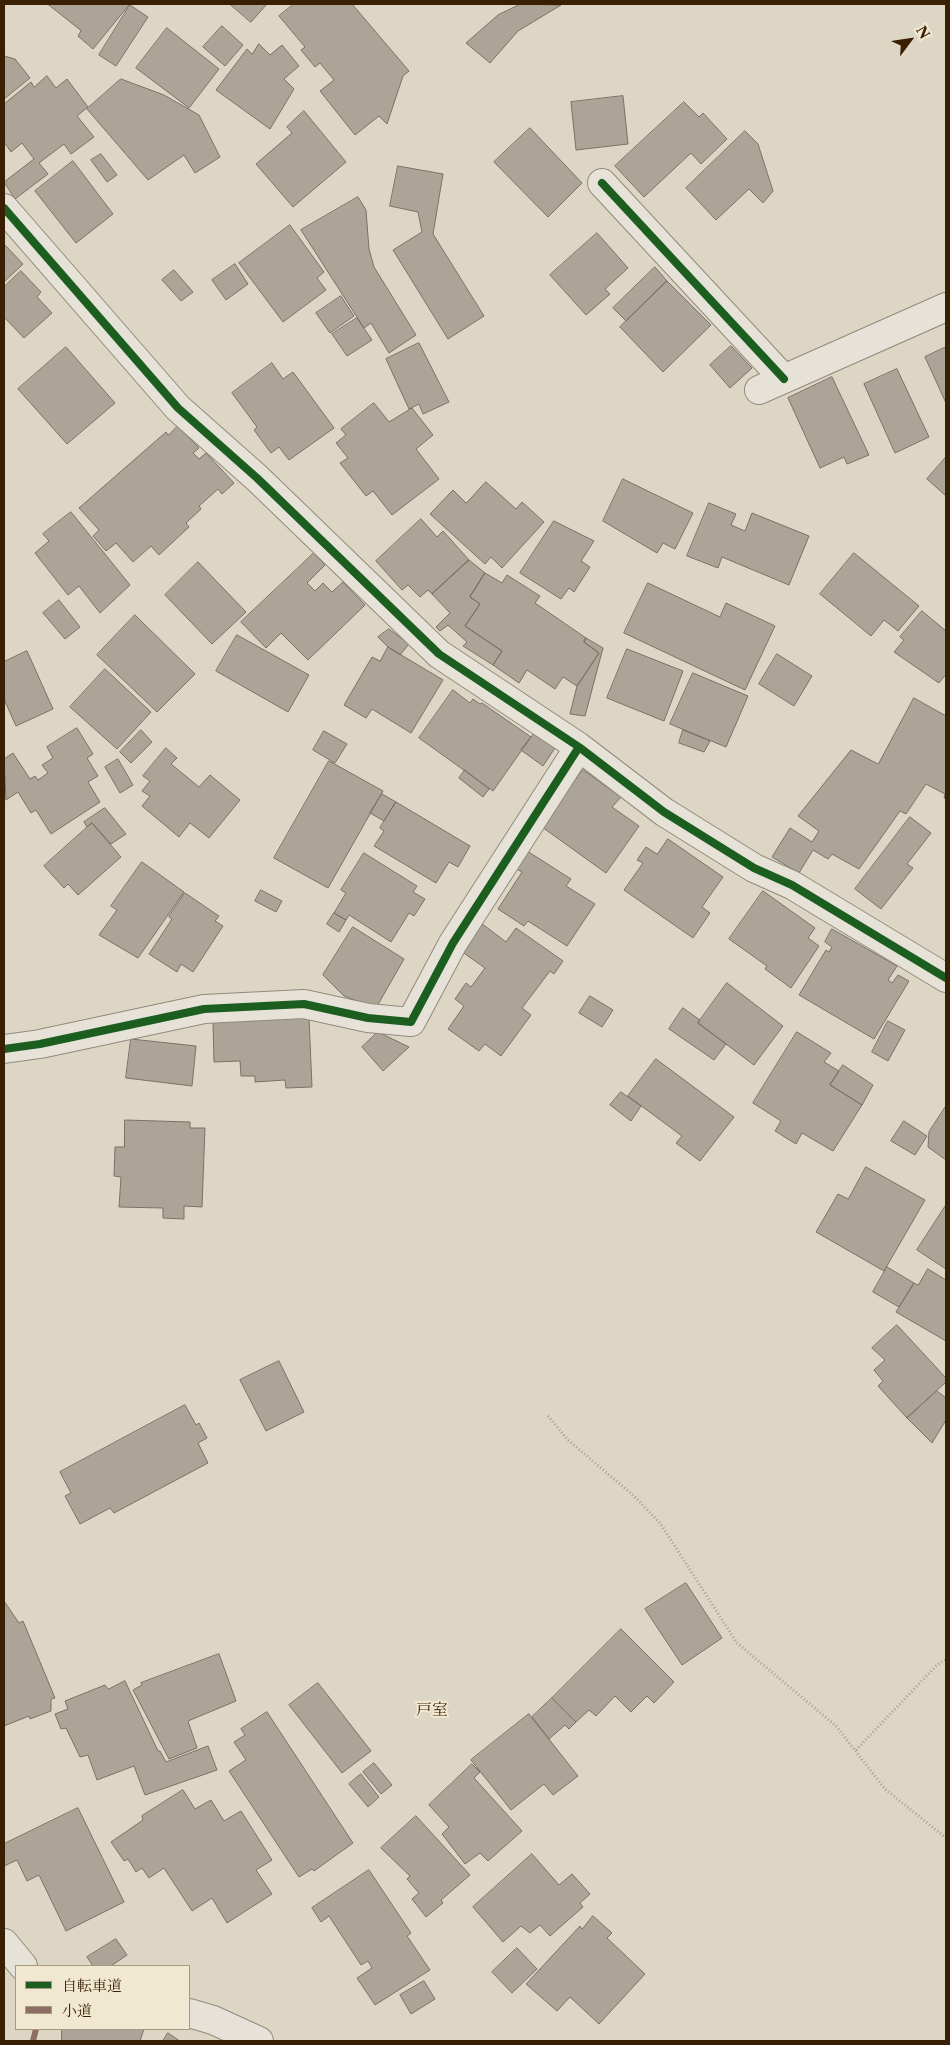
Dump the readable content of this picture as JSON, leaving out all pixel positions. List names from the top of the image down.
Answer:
{
  "districts": ["戸室"],
  "legend": ["自転車道", "小道"],
  "north": "top right"
}
